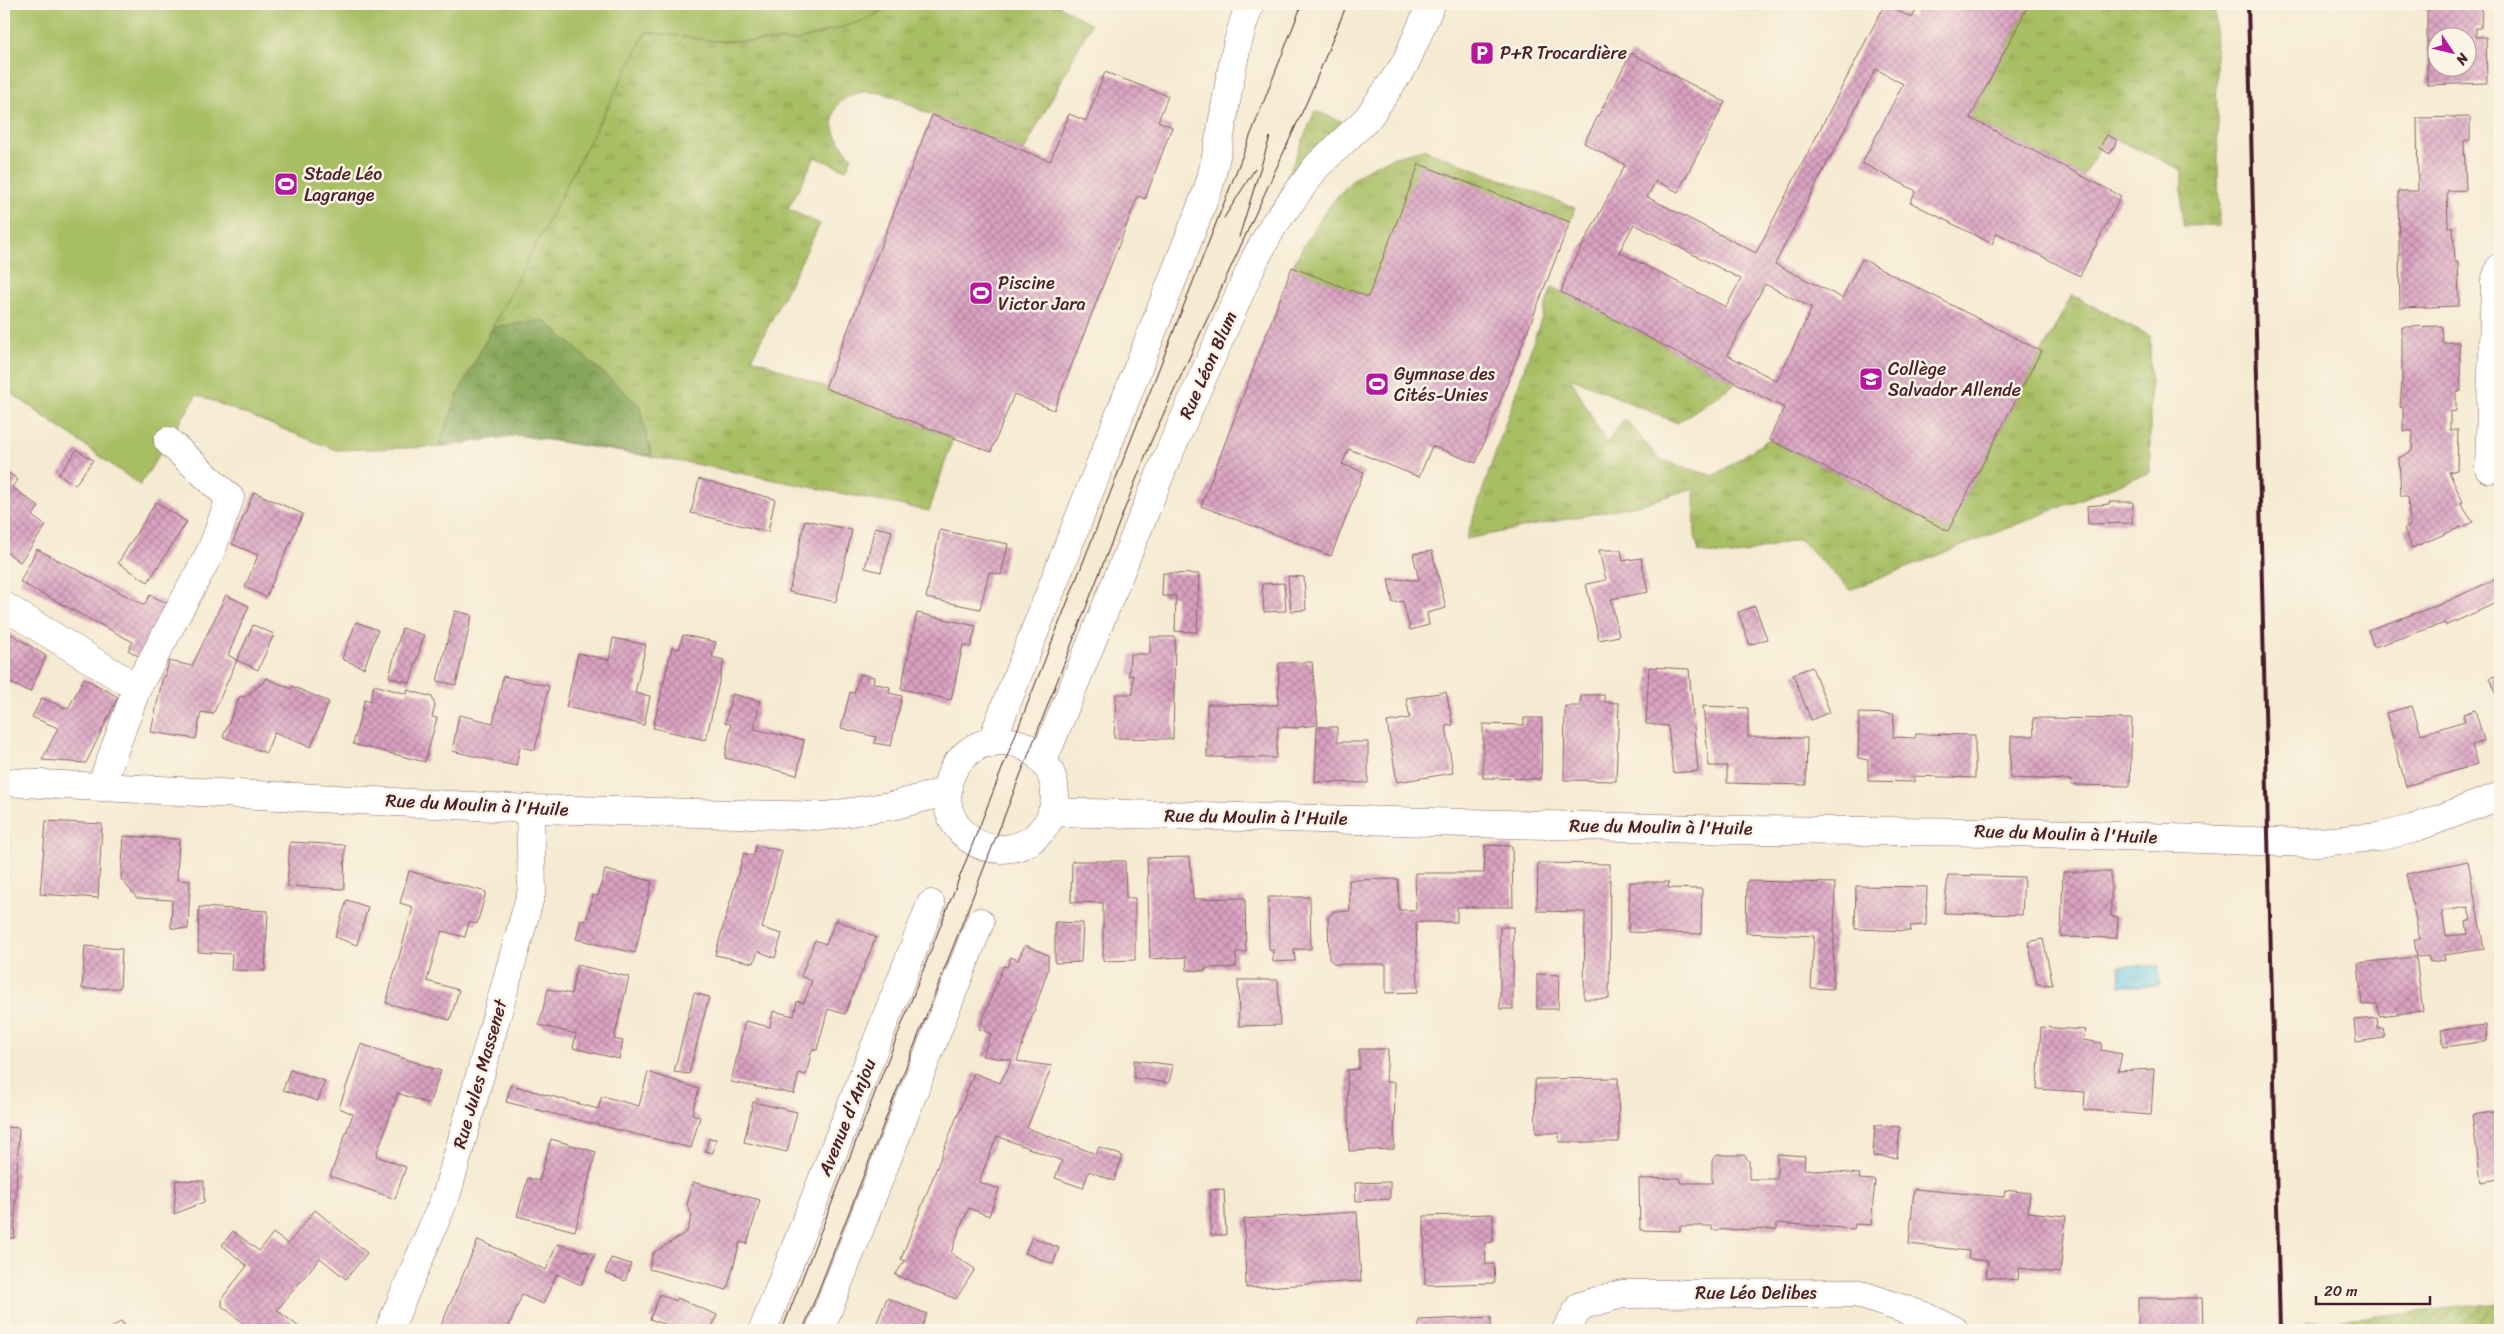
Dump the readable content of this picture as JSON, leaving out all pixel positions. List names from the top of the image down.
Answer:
{
  "streets": {
    "street": [
      "Rue Léon Blum",
      "Rue du Moulin à l'Huile",
      "Rue Jules Massenet",
      "Avenue d'Anjou",
      "Rue Léo Delibes"
    ]
  },
  "crossings": [
    ["Rue Léon Blum", "Rue du Moulin à l'Huile"],
    ["Rue du Moulin à l'Huile", "Rue Jules Massenet"]
  ],
  "places": {
    "parking": ["P+R Trocardière"],
    "sports": ["Stade Léo Lagrange", "Piscine Victor Jara", "Gymnase des Cités-Unies"],
    "school or university": ["Collège Salvador Allende"]
  },
  "scale_bar": "20 m",
  "north": "bottom right"
}
